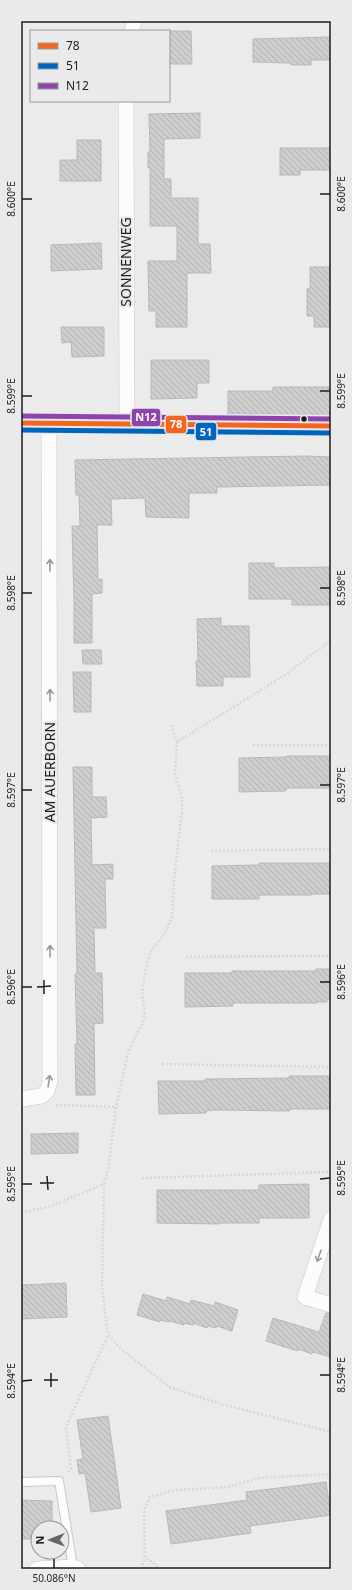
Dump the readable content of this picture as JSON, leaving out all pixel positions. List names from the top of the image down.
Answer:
{
  "streets": {
    "street": ["SONNENWEG", "AM AUERBORN"]
  },
  "one_way": ["AM AUERBORN"],
  "lines": ["transit line N12", "transit line 78", "transit line 51"],
  "legend": ["78", "51", "N12"],
  "north": "left",
  "coordinates": [
    "8.600°E",
    "8.599°E",
    "8.598°E",
    "8.597°E",
    "8.596°E",
    "8.595°E",
    "8.594°E",
    "50.086°N"
  ]
}
